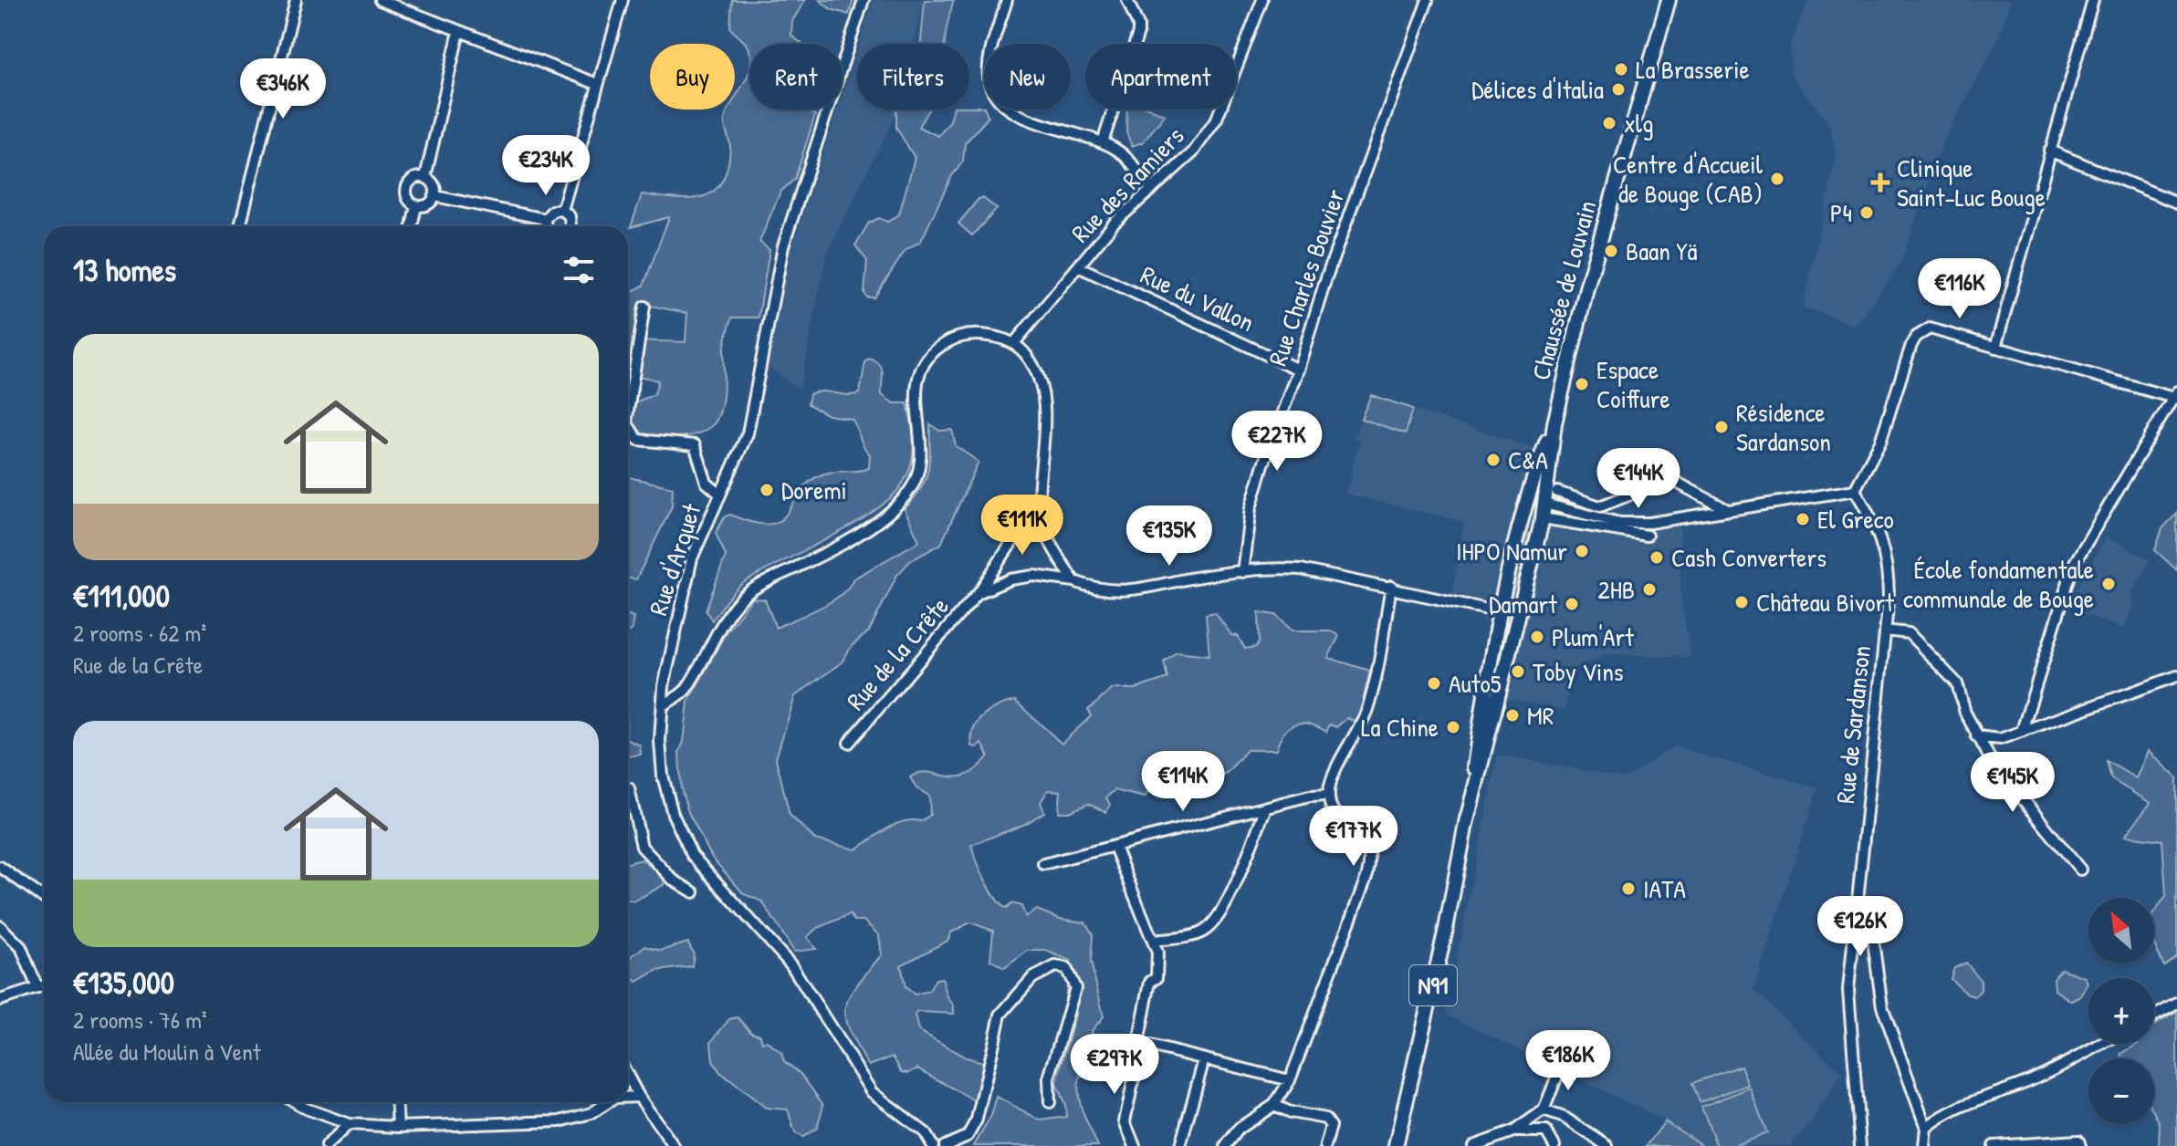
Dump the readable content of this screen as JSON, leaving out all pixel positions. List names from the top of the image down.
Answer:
{
  "streets": {
    "main road": ["Chaussée de Louvain", "N91"],
    "street": [
      "Rue des Ramiers",
      "Rue Charles Bouvier",
      "Rue du Vallon",
      "Rue d'Arquet",
      "Rue de la Crête",
      "Rue de Sardanson"
    ]
  },
  "crossings": [
    ["Rue des Ramiers", "Rue du Vallon"],
    ["Rue Charles Bouvier", "Rue du Vallon"],
    ["Rue Charles Bouvier", "Rue de la Crête"],
    ["Chaussée de Louvain", "Rue de la Crête"]
  ],
  "places": {
    "other": [
      "La Brasserie",
      "Délices d'Italia",
      "xlg",
      "Centre d'Accueil de Bouge (CAB)",
      "P4",
      "Baan Yä",
      "Espace Coiffure",
      "Résidence Sardanson",
      "C&A",
      "Doremi",
      "El Greco",
      "IHPO Namur",
      "Cash Converters",
      "École fondamentale communale de Bouge",
      "2HB",
      "Château Bivort",
      "Damart",
      "Plum'Art",
      "Toby Vins",
      "Auto5",
      "MR",
      "La Chine",
      "IATA"
    ],
    "health": ["Clinique Saint-Luc Bouge"]
  },
  "north": "top left",
  "page": {
    "chip": [
      "Buy",
      "Rent",
      "Filters",
      "New",
      "Apartment"
    ],
    "price": [
      "€346K",
      "€234K",
      "€116K",
      "€227K",
      "€144K",
      "€111K",
      "€135K",
      "€114K",
      "€145K",
      "€177K",
      "€126K",
      "€186K",
      "€297K"
    ],
    "heading": "13 homes",
    "list": [
      {
        "name": "€111,000",
        "note": "2 rooms · 62 m² · Rue de la Crête"
      },
      {
        "name": "€135,000",
        "note": "2 rooms · 76 m² · Allée du Moulin à Vent"
      }
    ],
    "map_buttons": ["+", "−"]
  }
}
